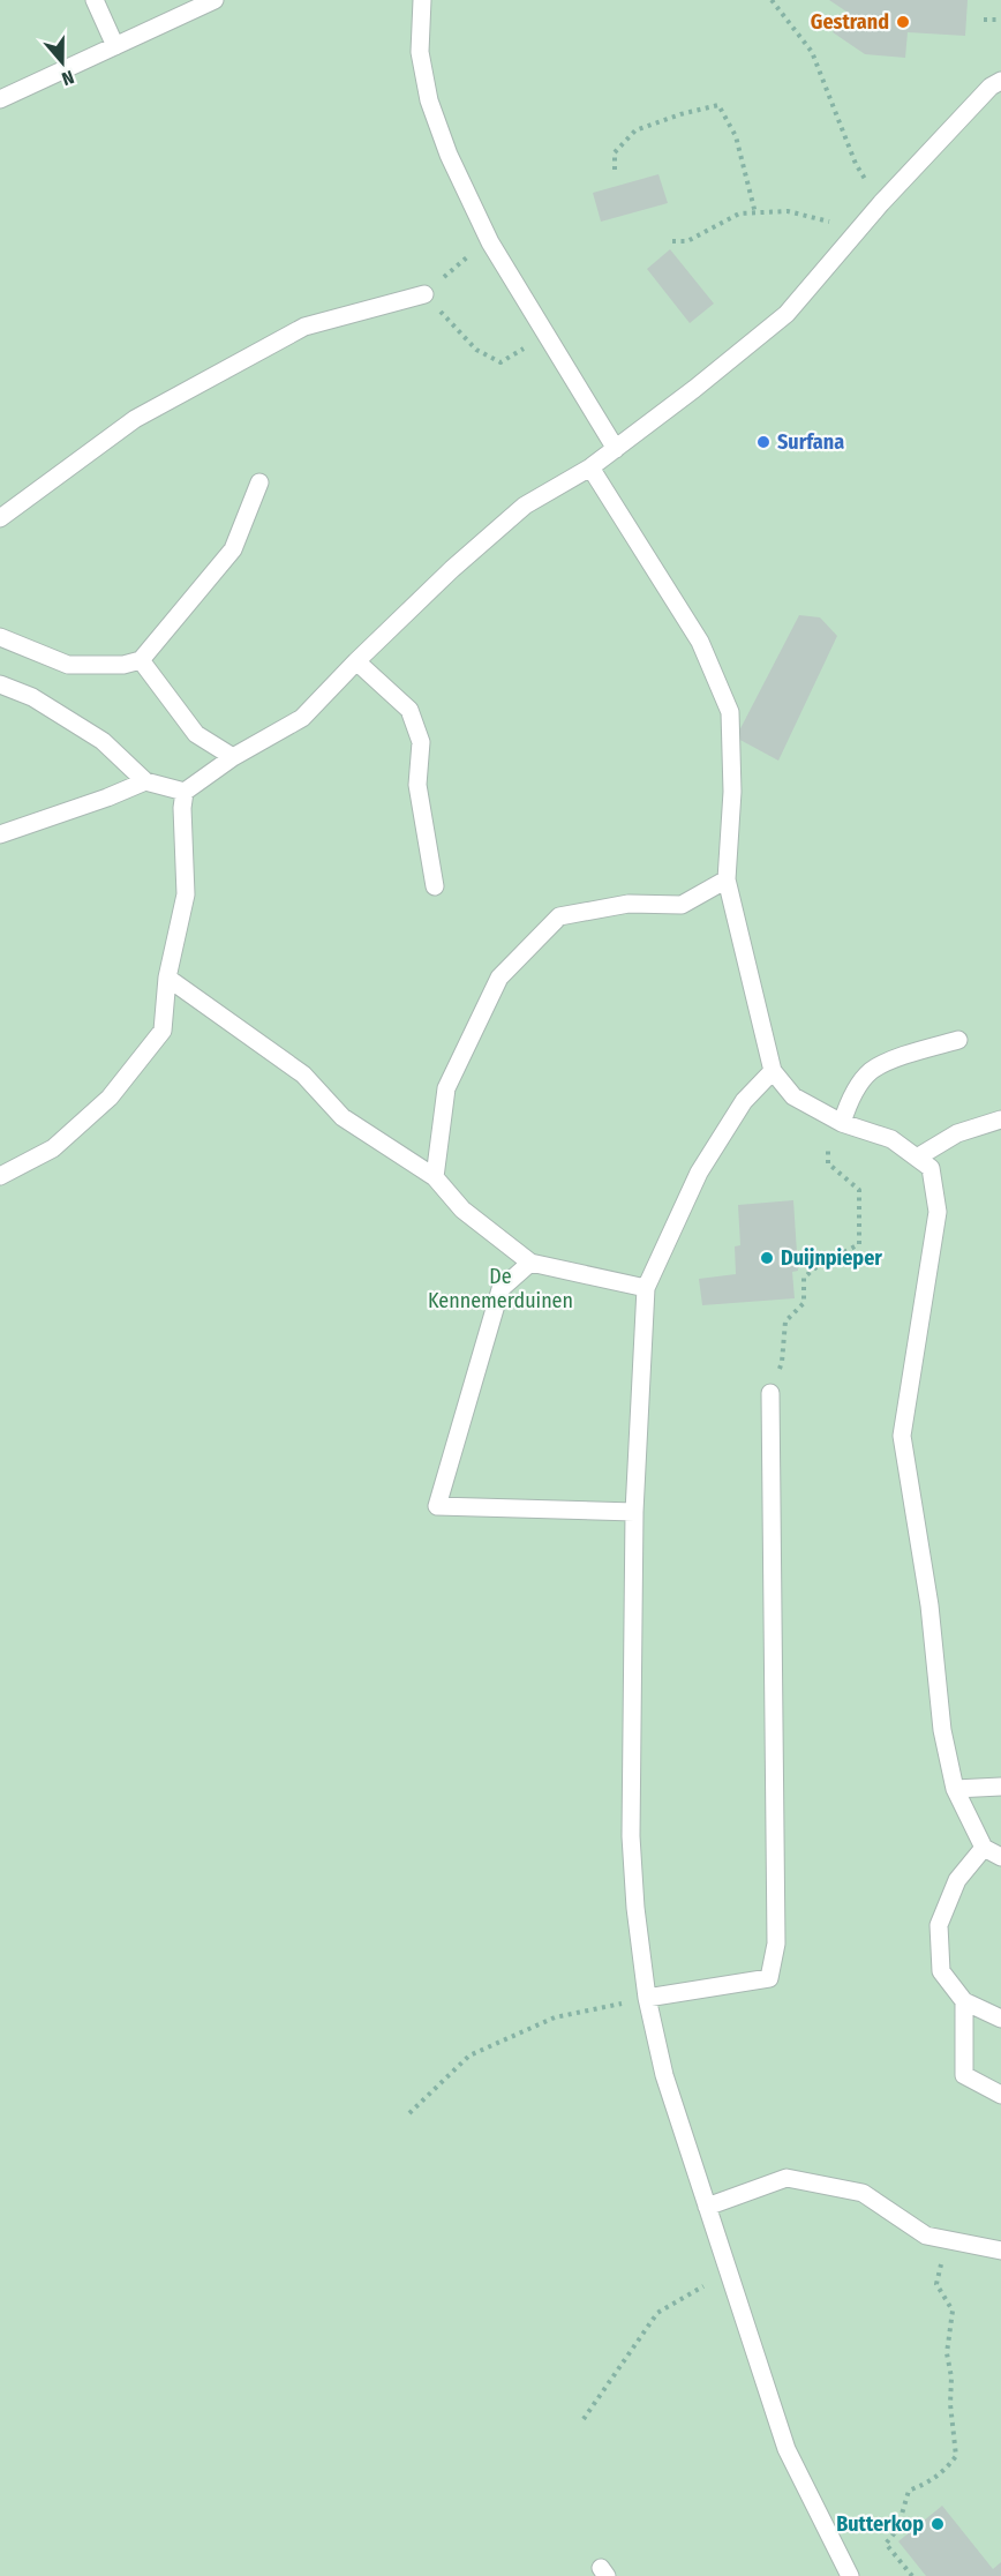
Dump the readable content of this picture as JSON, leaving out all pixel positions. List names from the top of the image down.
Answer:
{
  "parks": ["De Kennemerduinen"],
  "places": [
    "Gestrand",
    "Surfana",
    "Duijnpieper",
    "Butterkop"
  ],
  "north": "bottom"
}
